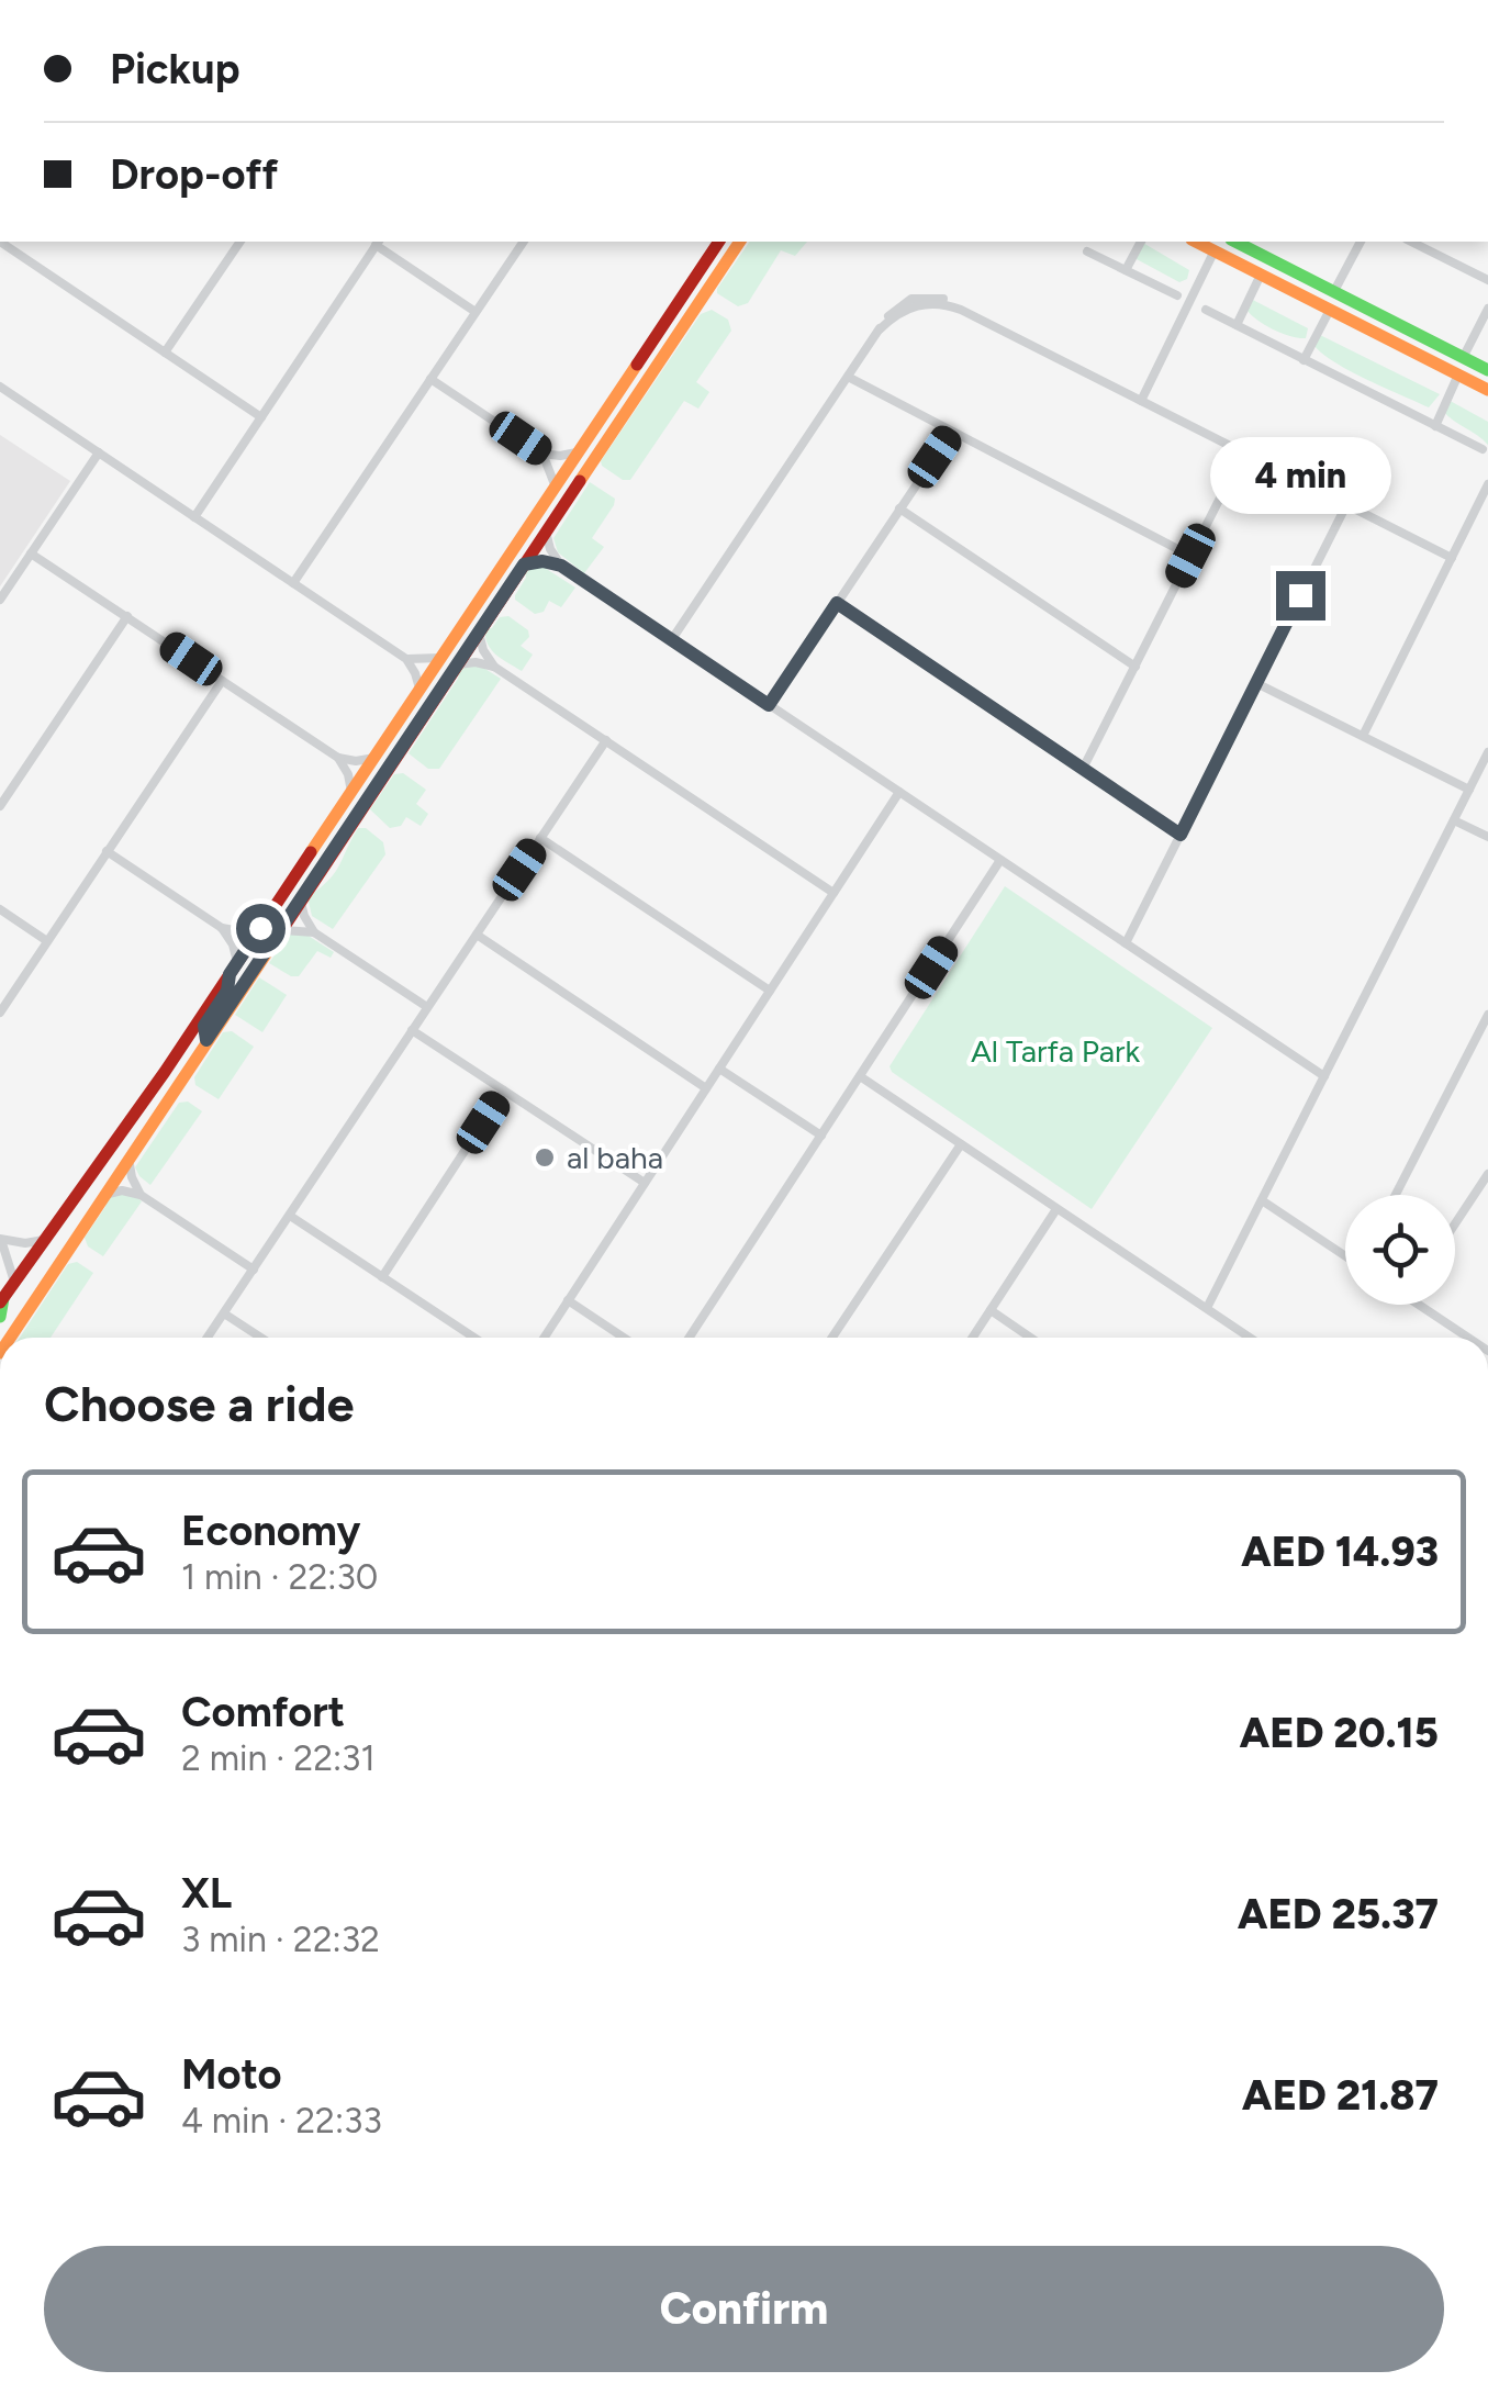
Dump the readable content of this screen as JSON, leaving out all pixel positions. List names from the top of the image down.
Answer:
{
  "parks": ["Al Tarfa Park"],
  "places": ["al baha"],
  "page": {
    "banner": ["Pickup", "Drop-off"],
    "bubble": "4 min",
    "heading": "Choose a ride",
    "list": [
      {
        "name": "Economy",
        "note": "1 min · 22:30",
        "value": "AED 14.93"
      },
      {
        "name": "Comfort",
        "note": "2 min · 22:31",
        "value": "AED 20.15"
      },
      {
        "name": "XL",
        "note": "3 min · 22:32",
        "value": "AED 25.37"
      },
      {
        "name": "Moto",
        "note": "4 min · 22:33",
        "value": "AED 21.87"
      }
    ],
    "buttons": "Confirm"
  }
}
